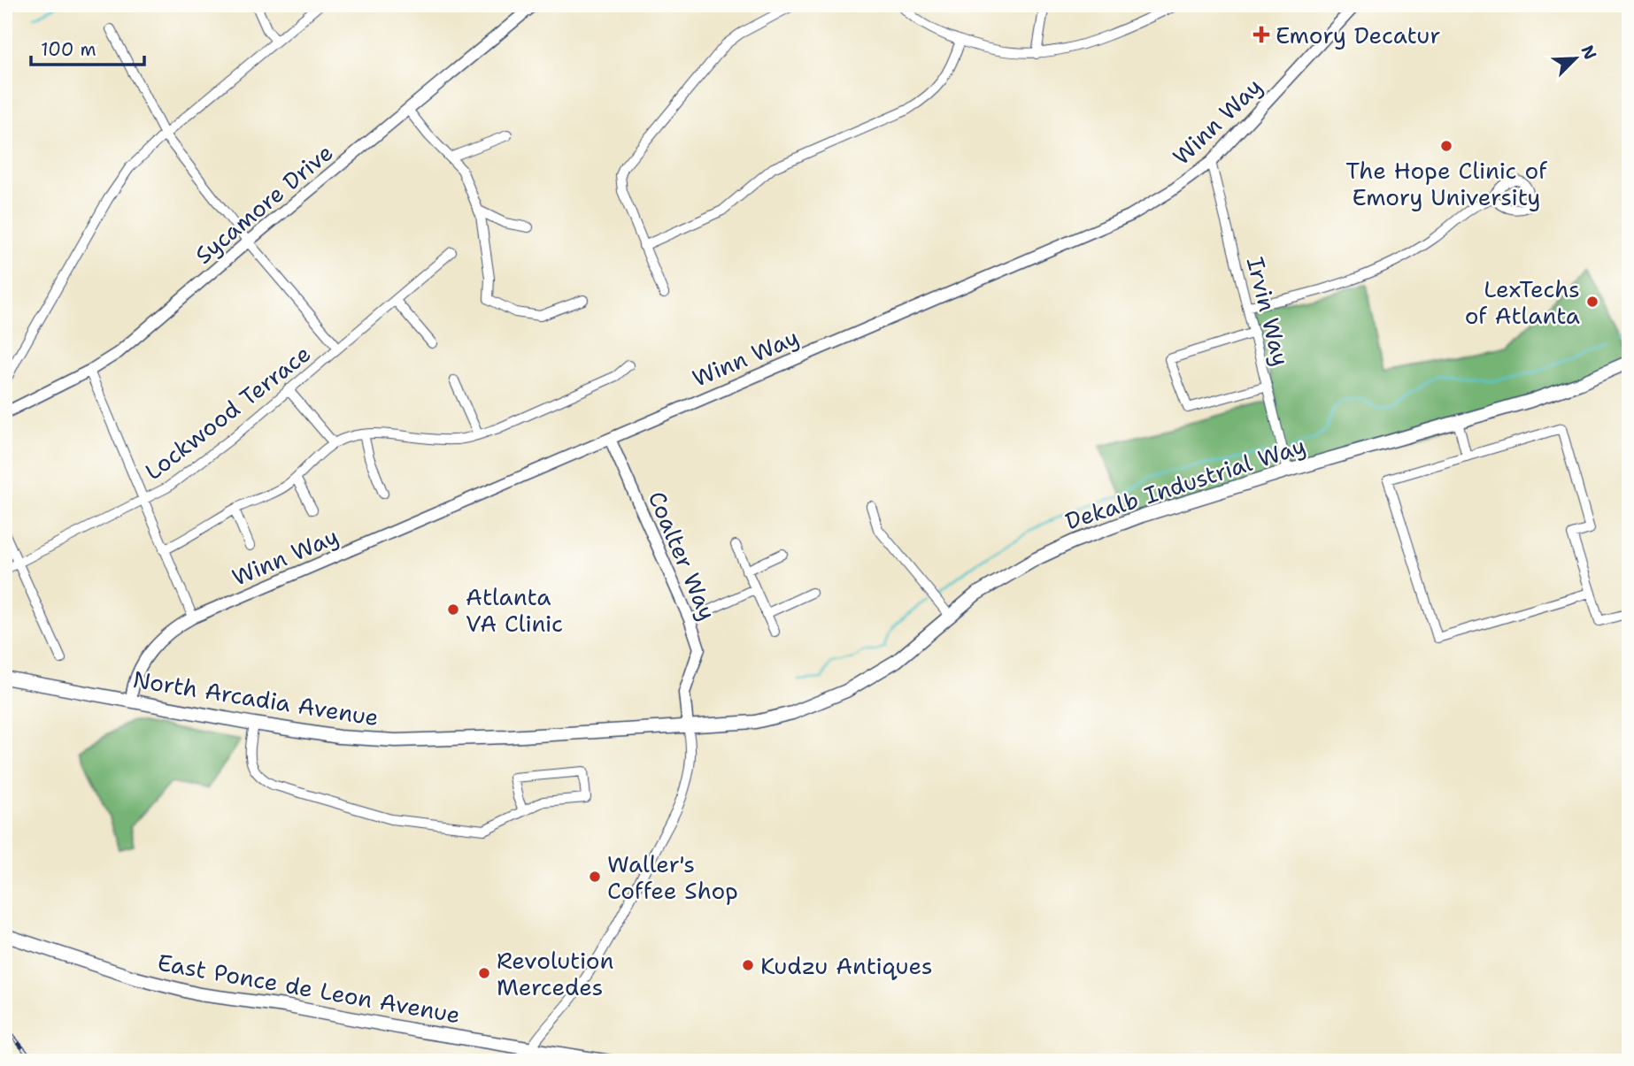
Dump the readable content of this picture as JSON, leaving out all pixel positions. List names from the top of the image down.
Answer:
{
  "streets": {
    "main road": ["Dekalb Industrial Way", "North Arcadia Avenue", "East Ponce de Leon Avenue"],
    "street": [
      "Winn Way",
      "Sycamore Drive",
      "Irvin Way",
      "Lockwood Terrace",
      "Coalter Way"
    ]
  },
  "crossings": [
    ["Winn Way", "Irvin Way"],
    ["Winn Way", "Coalter Way"],
    ["Winn Way", "North Arcadia Avenue"],
    ["Irvin Way", "Dekalb Industrial Way"],
    ["Dekalb Industrial Way", "Coalter Way"],
    ["Dekalb Industrial Way", "North Arcadia Avenue"],
    ["Coalter Way", "North Arcadia Avenue"]
  ],
  "places": {
    "health": ["Emory Decatur"],
    "other": [
      "The Hope Clinic of Emory University",
      "LexTechs of Atlanta",
      "Atlanta VA Clinic",
      "Waller's Coffee Shop",
      "Kudzu Antiques",
      "Revolution Mercedes"
    ]
  },
  "scale_bar": "100 m",
  "north": "top right"
}
